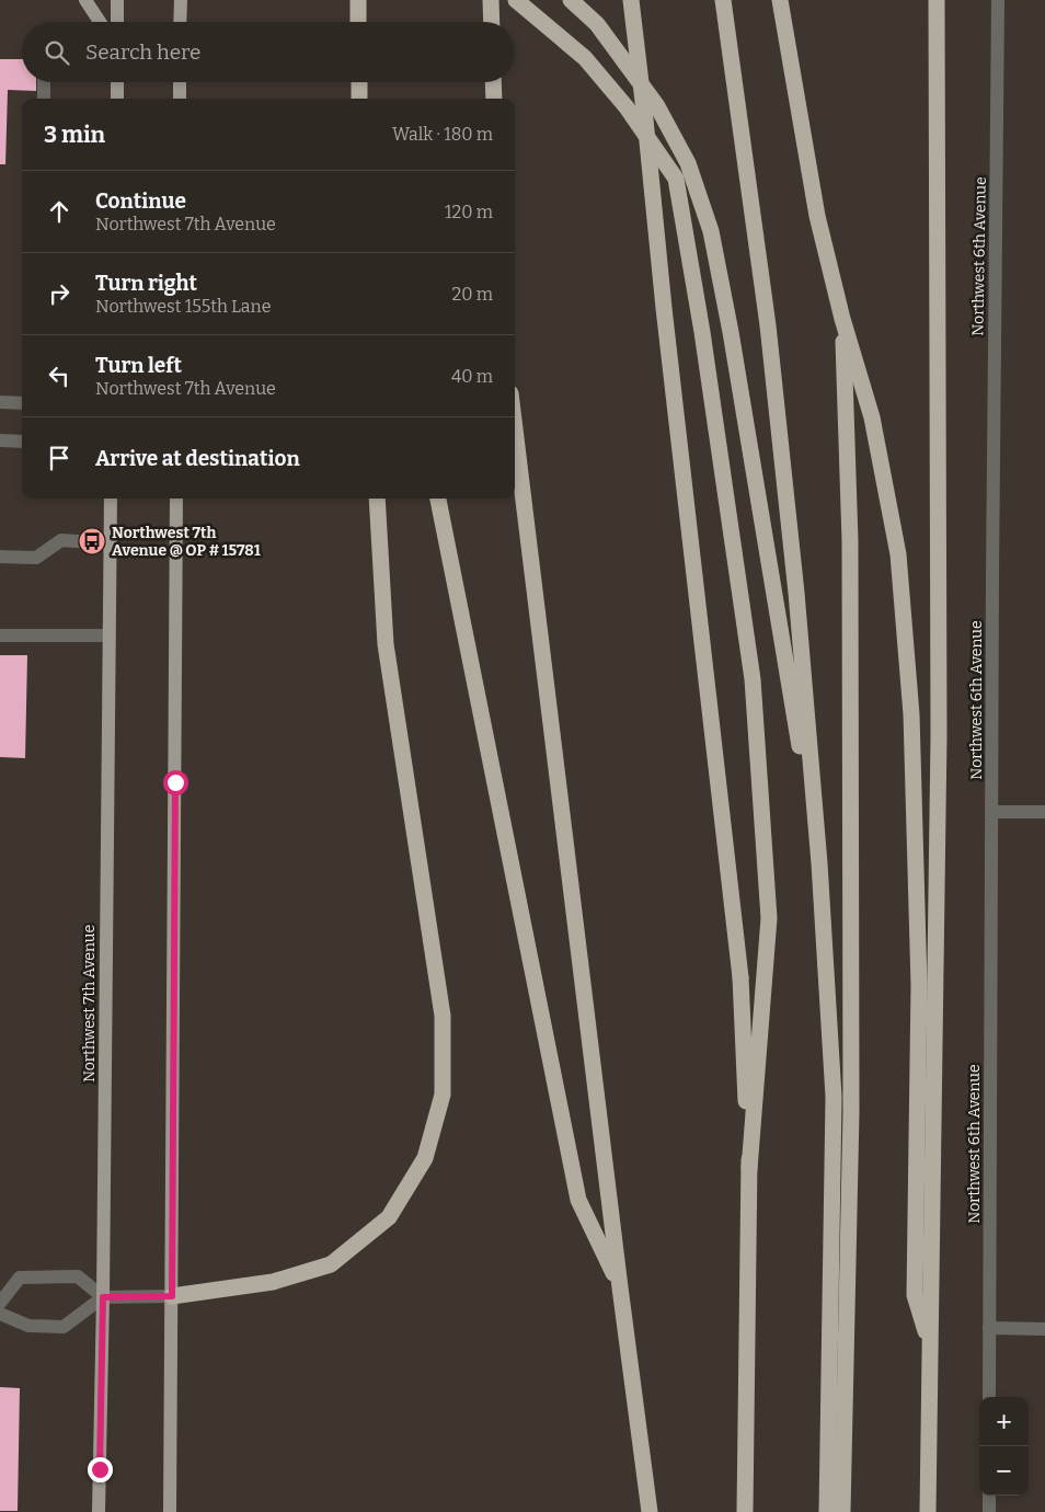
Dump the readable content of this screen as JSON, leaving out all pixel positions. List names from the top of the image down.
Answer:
{
  "streets": {
    "main road": ["Northwest 7th Avenue"],
    "street": ["Northwest 6th Avenue"]
  },
  "places": {
    "bus stop": ["Northwest 7th Avenue @ OP # 15781"]
  },
  "page": {
    "search": "Search here",
    "heading": ["3 min", "Walk · 180 m"],
    "list": [
      ["Continue", "Northwest 7th Avenue", "120 m"],
      ["Turn right", "Northwest 155th Lane", "20 m"],
      ["Turn left", "Northwest 7th Avenue", "40 m"],
      "Arrive at destination"
    ],
    "map_buttons": ["+", "−"]
  }
}
